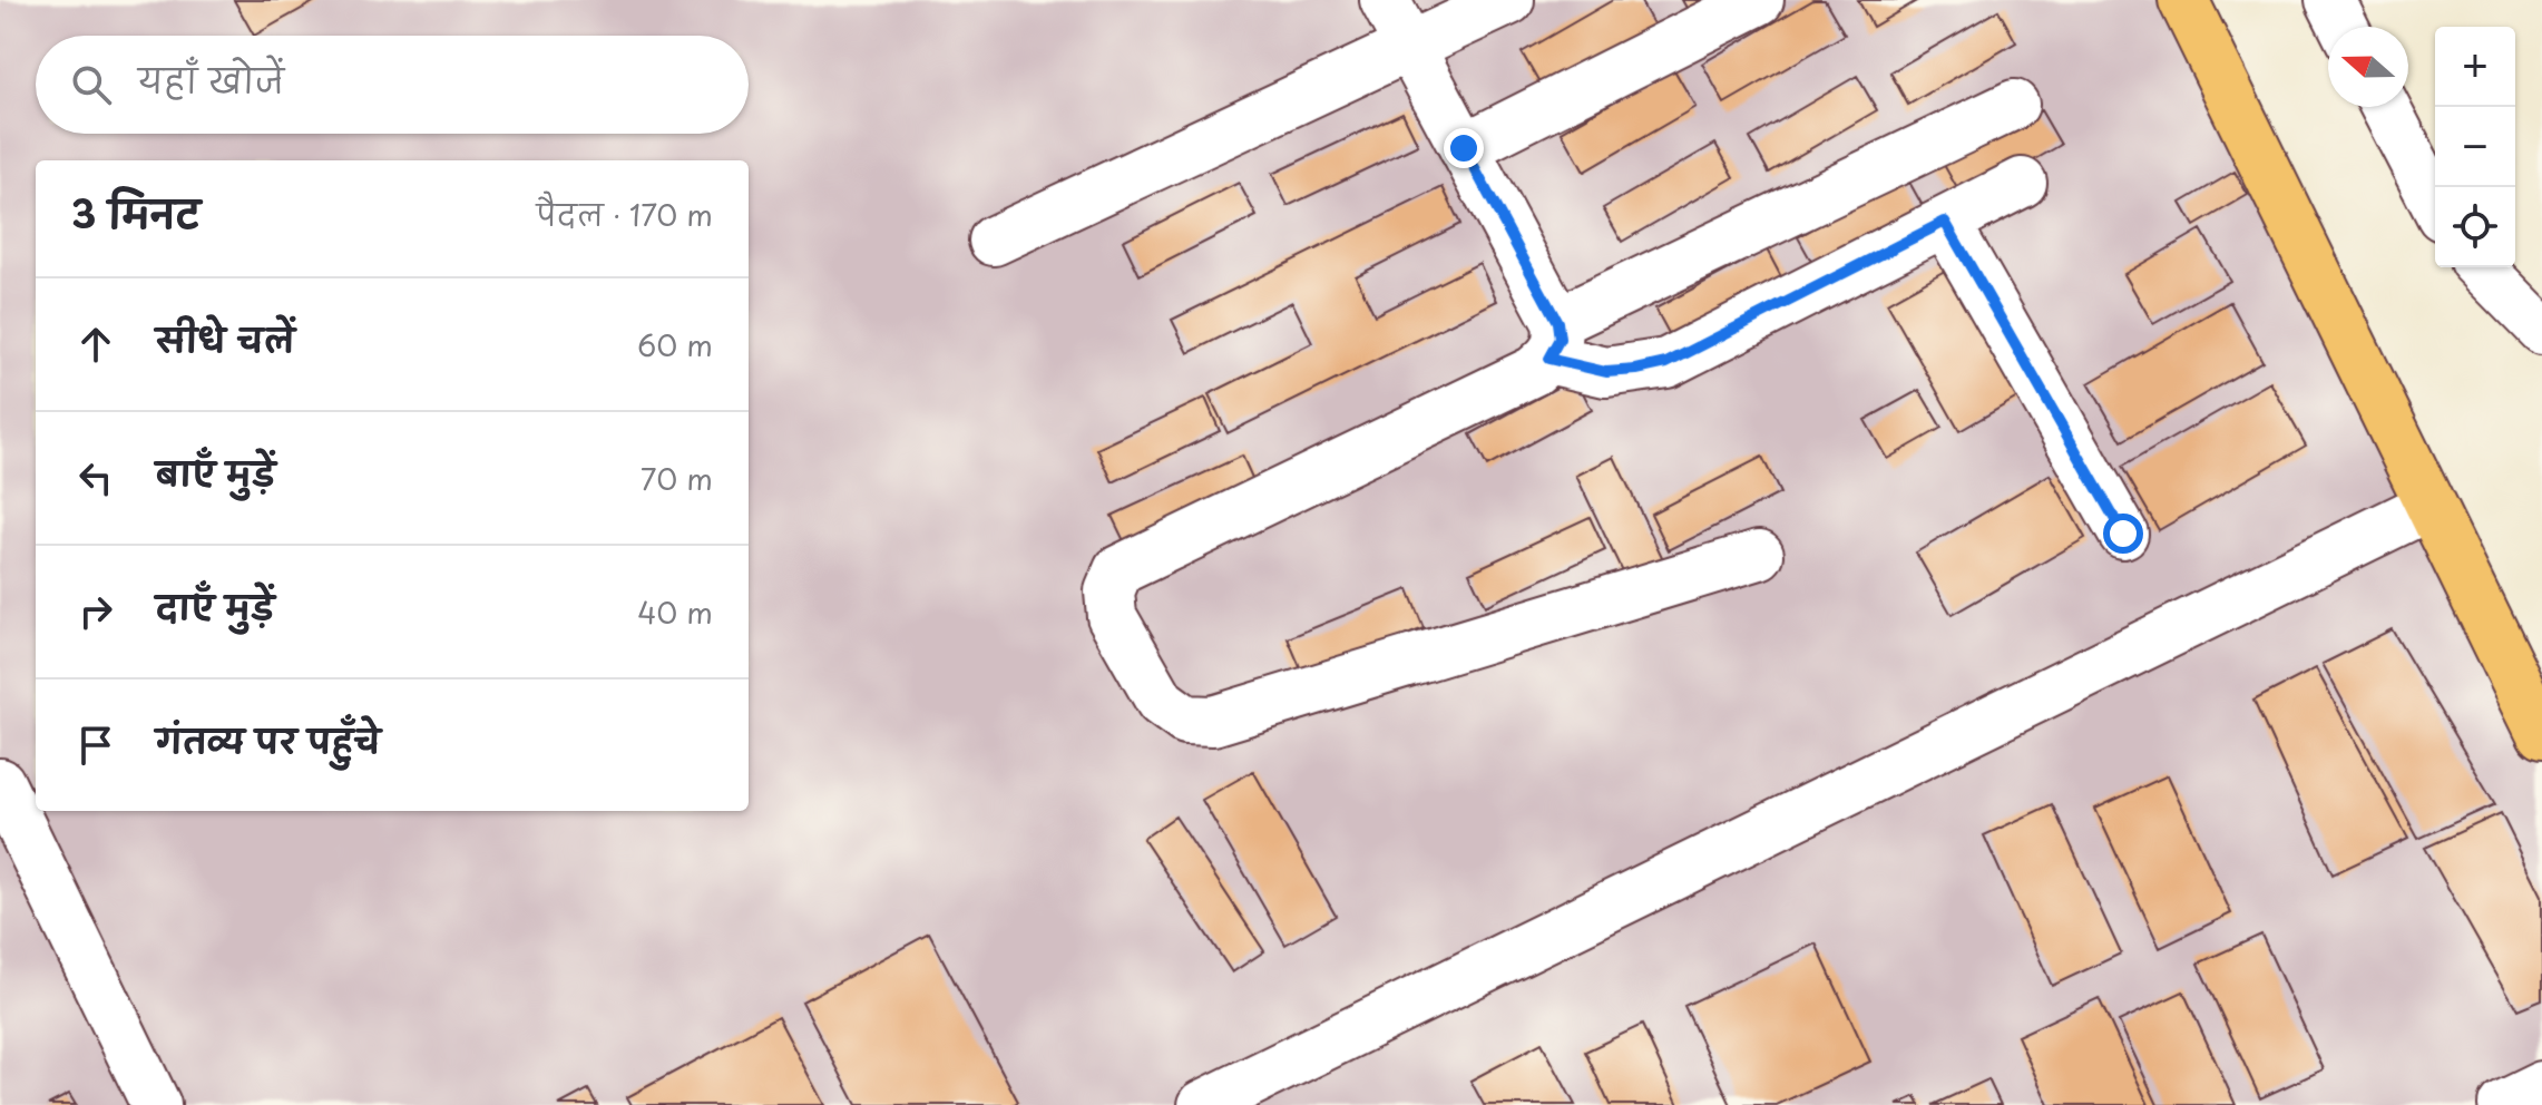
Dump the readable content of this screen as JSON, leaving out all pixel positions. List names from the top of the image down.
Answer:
{
  "north": "left",
  "page": {
    "map_buttons": ["+", "−"],
    "search": "यहाँ खोजें",
    "heading": ["3 मिनट", "पैदल · 170 m"],
    "list": [
      ["सीधे चलें", "60 m"],
      ["बाएँ मुड़ें", "70 m"],
      ["दाएँ मुड़ें", "40 m"],
      "गंतव्य पर पहुँचे"
    ]
  }
}
